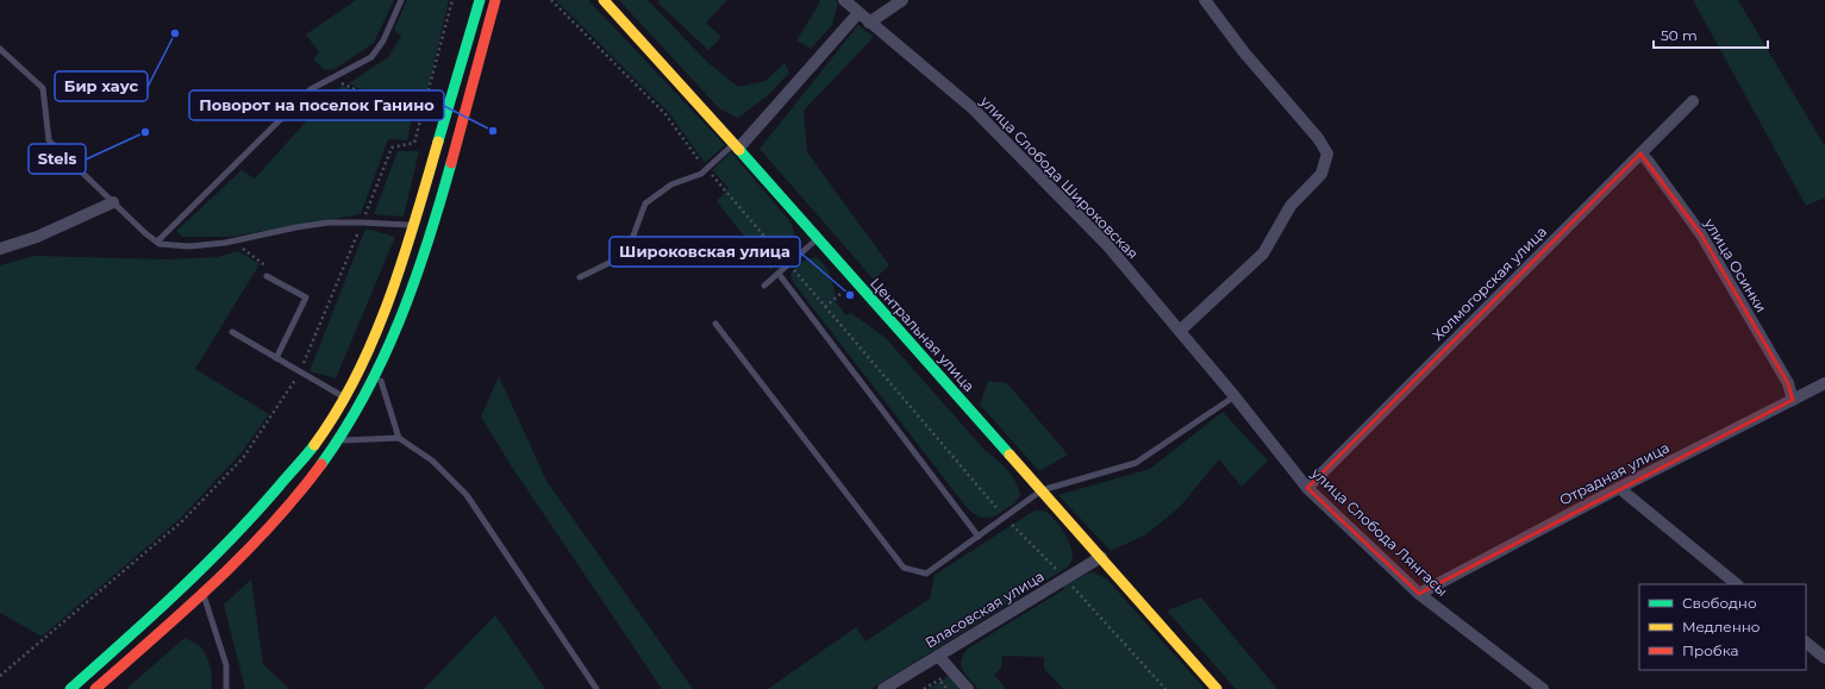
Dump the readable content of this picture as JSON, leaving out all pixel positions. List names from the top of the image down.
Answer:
{
  "streets": {
    "main road": ["Центральная улица"],
    "street": [
      "улица Слобода Широковская",
      "улица Осинки",
      "Холмогорская улица",
      "Отрадная улица",
      "улица Слобода Лянгасы",
      "Власовская улица"
    ]
  },
  "crossings": [
    ["улица Слобода Широковская", "улица Слобода Лянгасы"],
    ["улица Осинки", "Холмогорская улица"],
    ["улица Осинки", "Отрадная улица"],
    ["Холмогорская улица", "улица Слобода Лянгасы"],
    ["Центральная улица", "Власовская улица"],
    ["Отрадная улица", "улица Слобода Лянгасы"]
  ],
  "places": [
    "Бир хаус",
    "Поворот на поселок Ганино",
    "Stels",
    "Широковская улица"
  ],
  "legend": ["Свободно", "Медленно", "Пробка"],
  "scale_bar": "50 m"
}
